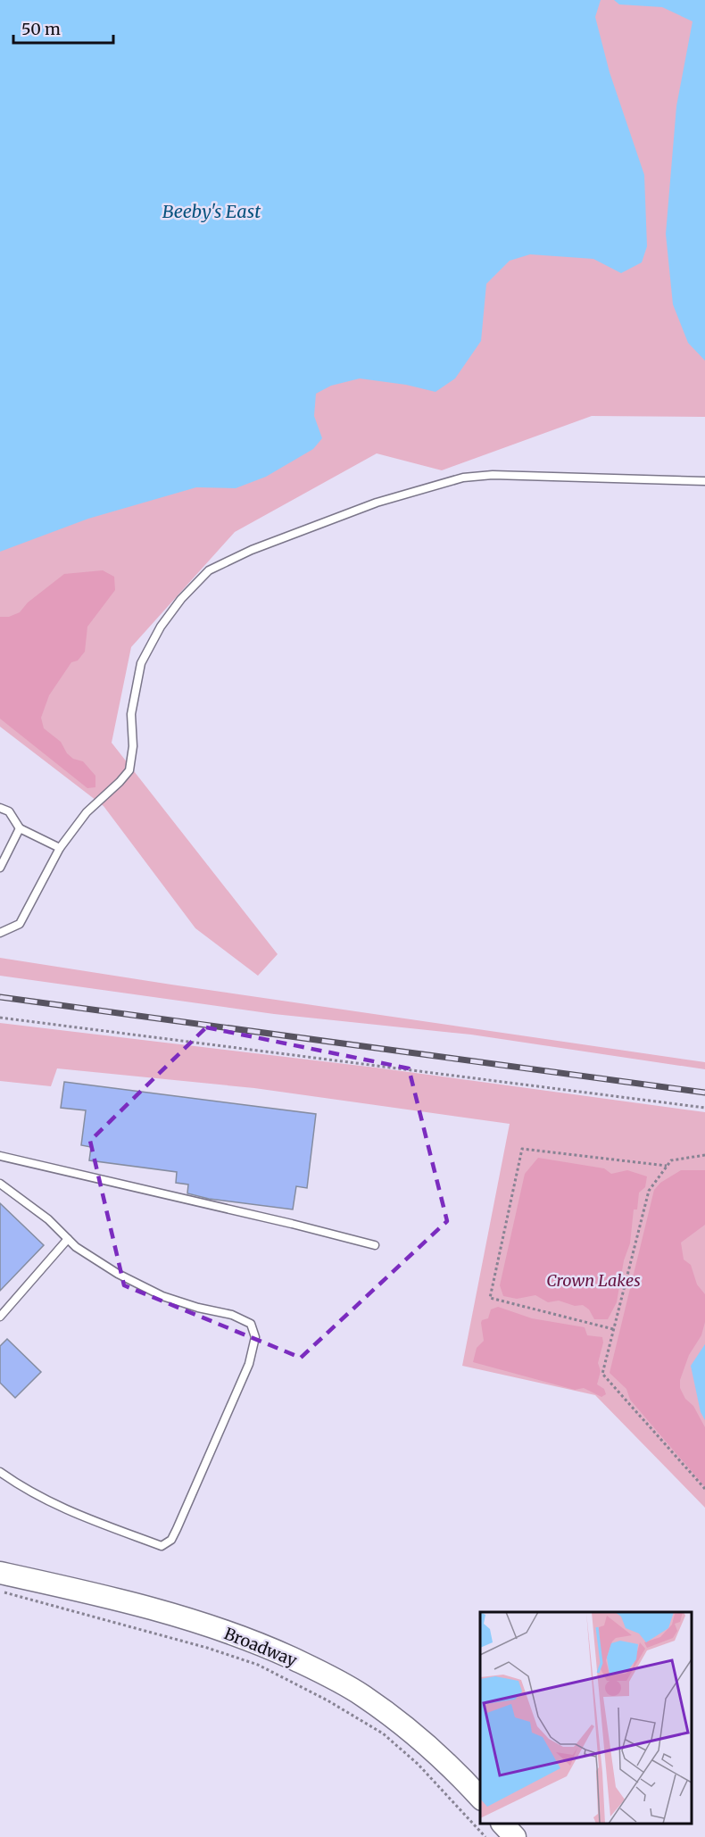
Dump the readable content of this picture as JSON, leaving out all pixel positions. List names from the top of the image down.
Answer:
{
  "streets": {
    "main road": ["Broadway"]
  },
  "water": ["Beeby's East"],
  "parks": ["Crown Lakes"],
  "scale_bar": "50 m"
}
